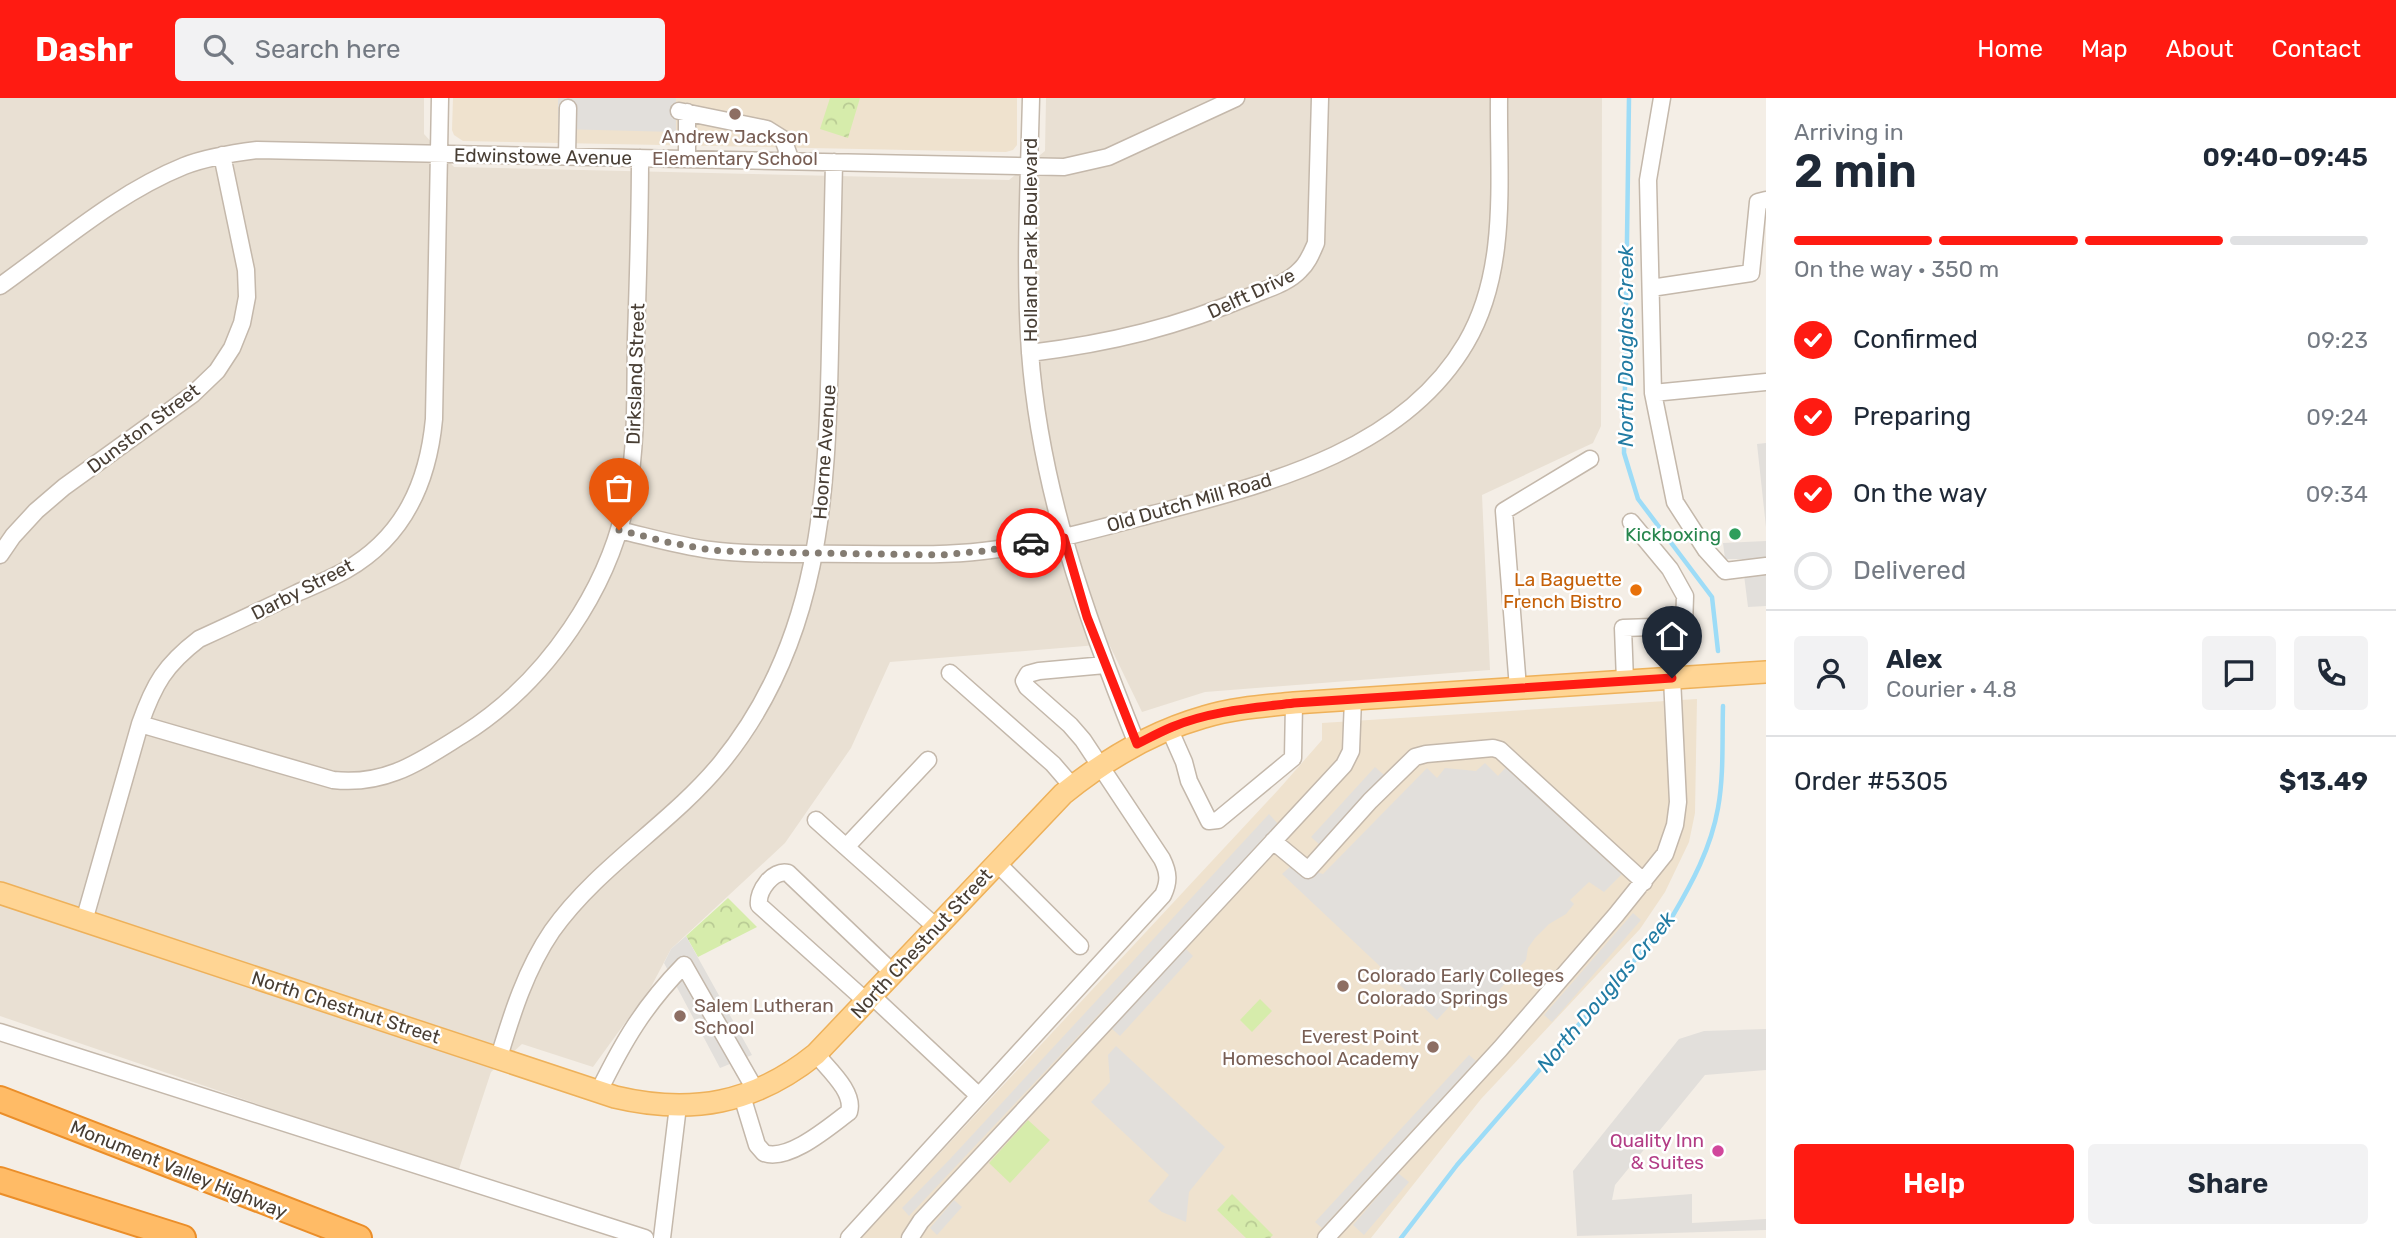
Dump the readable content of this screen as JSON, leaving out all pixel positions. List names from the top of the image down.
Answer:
{
  "streets": {
    "highway": ["Monument Valley Highway"],
    "main road": ["North Chestnut Street"],
    "street": [
      "Edwinstowe Avenue",
      "Holland Park Boulevard",
      "Delft Drive",
      "Dirksland Street",
      "Dunston Street",
      "Hoorne Avenue",
      "Old Dutch Mill Road",
      "Darby Street"
    ]
  },
  "crossings": [
    ["Edwinstowe Avenue", "Holland Park Boulevard"],
    ["Edwinstowe Avenue", "Dirksland Street"],
    ["Edwinstowe Avenue", "Dunston Street"],
    ["Edwinstowe Avenue", "Hoorne Avenue"],
    ["Edwinstowe Avenue", "Darby Street"],
    ["Holland Park Boulevard", "Delft Drive"],
    ["Holland Park Boulevard", "Old Dutch Mill Road"],
    ["Holland Park Boulevard", "North Chestnut Street"],
    ["Dirksland Street", "Old Dutch Mill Road"],
    ["Dirksland Street", "Darby Street"],
    ["Hoorne Avenue", "Old Dutch Mill Road"],
    ["Hoorne Avenue", "North Chestnut Street"],
    ["Darby Street", "North Chestnut Street"]
  ],
  "water": ["North Douglas Creek"],
  "places": [
    "Andrew Jackson Elementary School",
    "Kickboxing",
    "La Baguette French Bistro",
    "Colorado Early Colleges Colorado Springs",
    "Salem Lutheran School",
    "Everest Point Homeschool Academy",
    "Quality Inn & Suites"
  ],
  "page": {
    "header": "Dashr",
    "search": "Search here",
    "nav": [
      "Home",
      "Map",
      "About",
      "Contact"
    ],
    "heading": ["2 min", "Arriving in", "09:40–09:45"],
    "panel": [
      "Alex",
      "Courier · 4.8",
      "Order #5305",
      "$13.49"
    ],
    "bar": "On the way · 350 m",
    "list": [
      ["Confirmed", "09:23"],
      ["Preparing", "09:24"],
      ["On the way", "09:34"],
      "Delivered"
    ],
    "buttons": ["Help", "Share"]
  }
}
